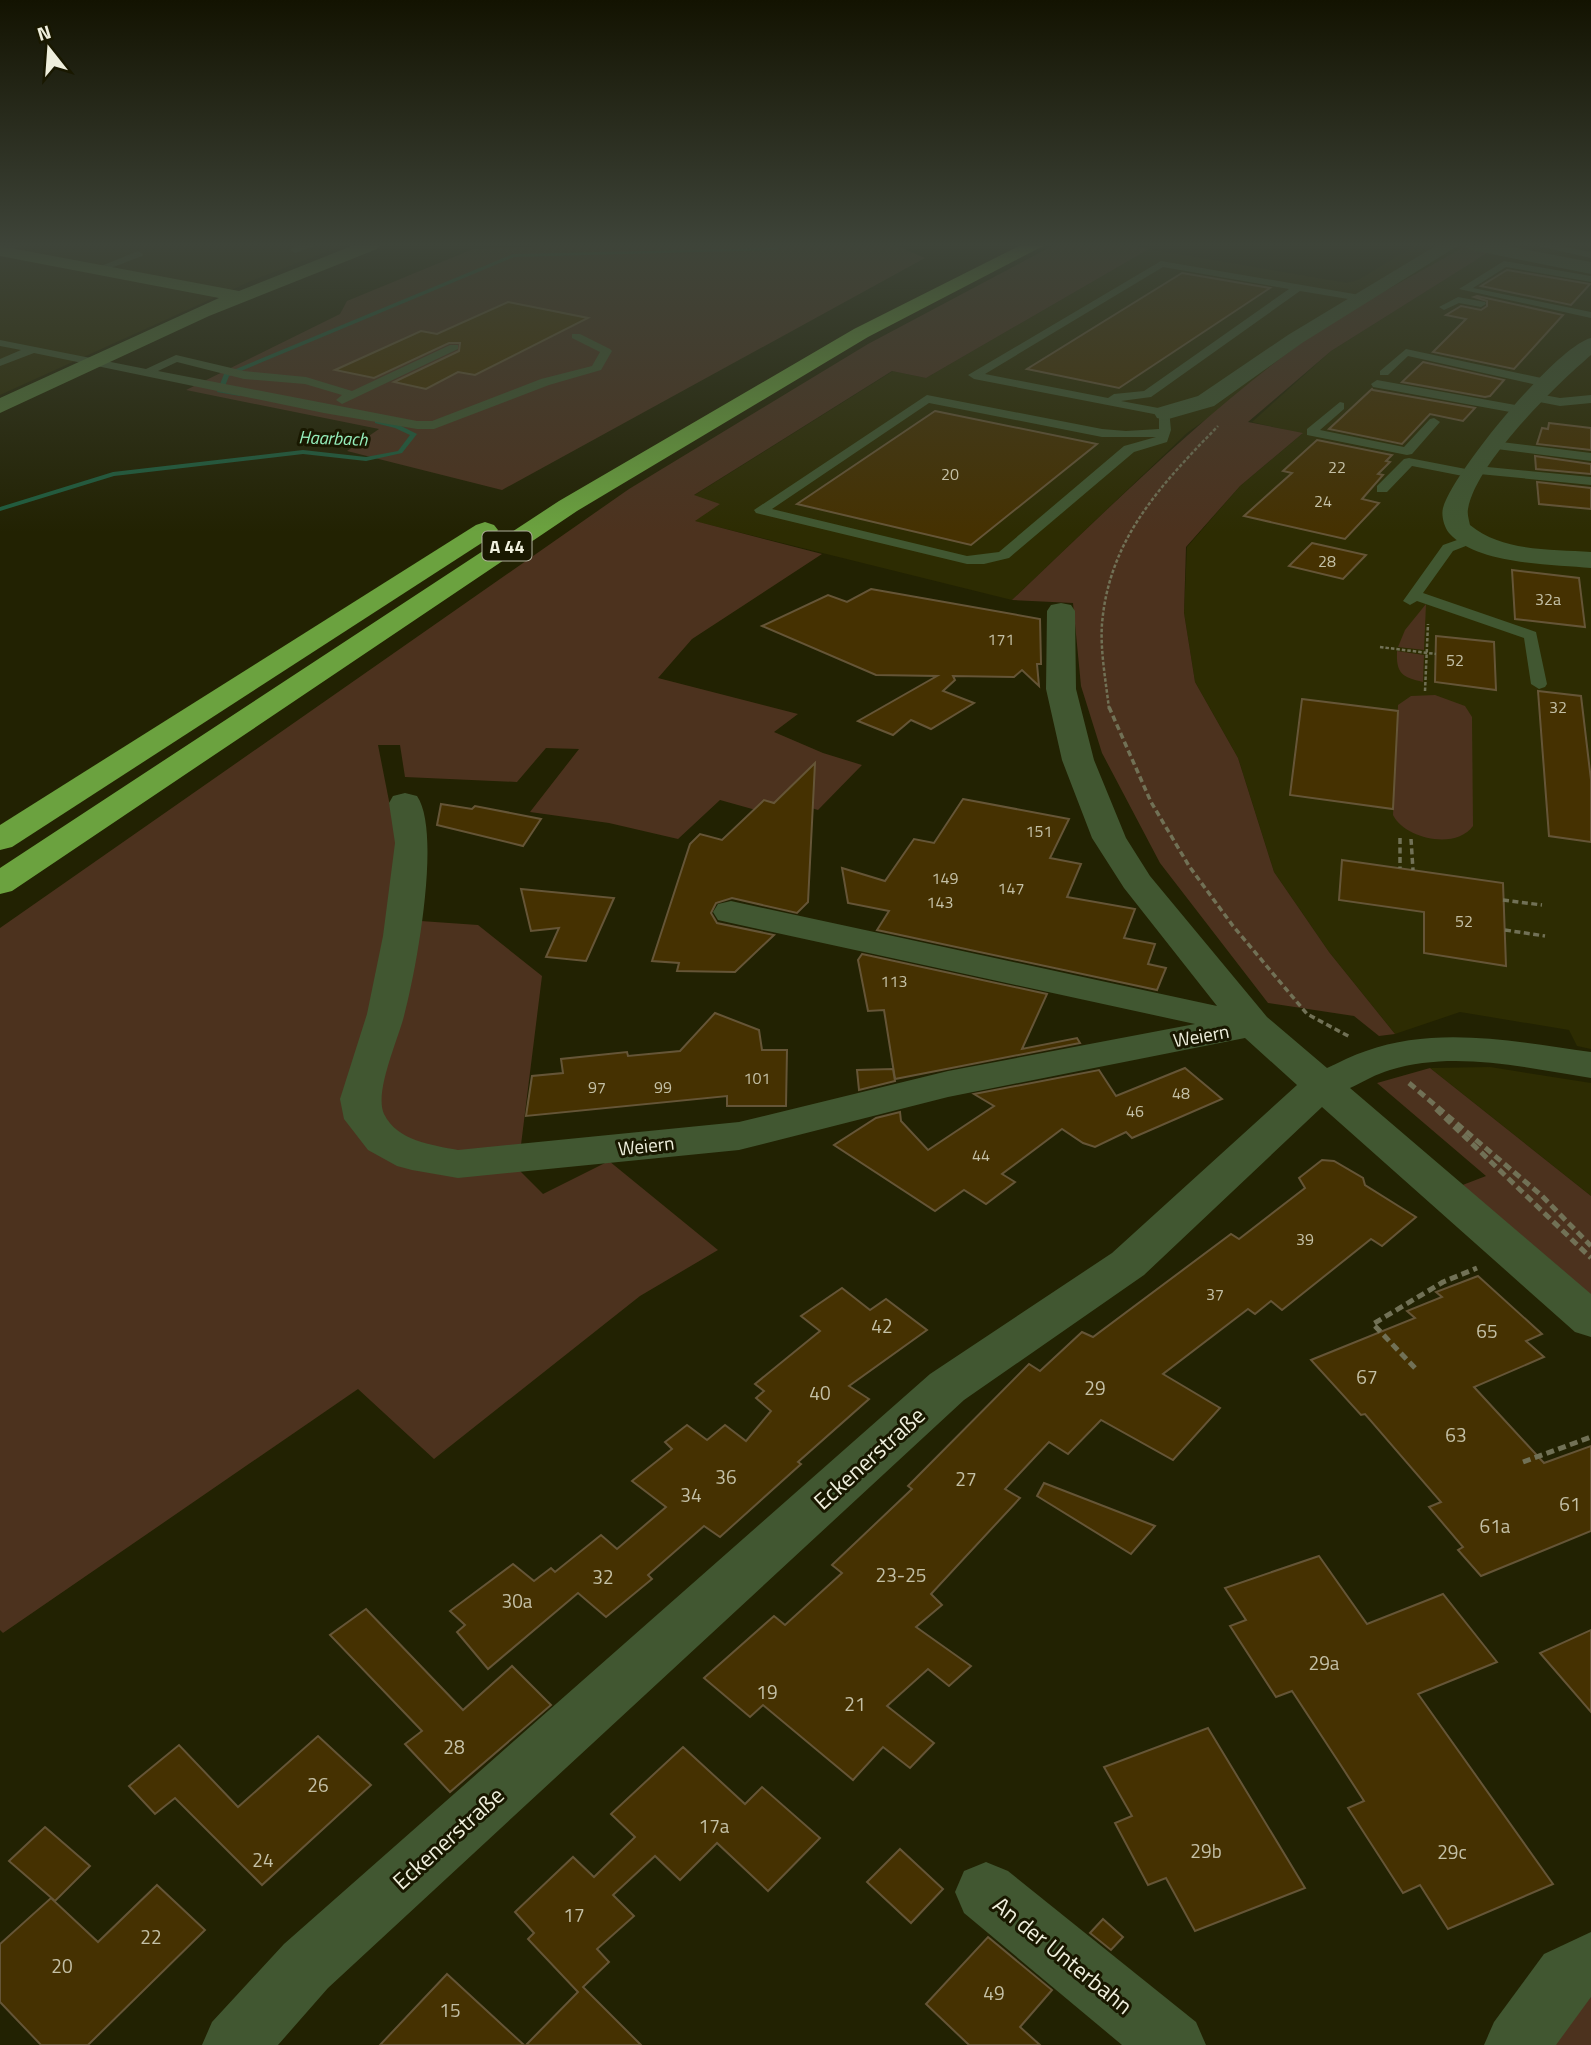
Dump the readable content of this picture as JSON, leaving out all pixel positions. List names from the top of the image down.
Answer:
{
  "streets": {
    "highway": ["A 44"],
    "street": ["Weiern", "Eckenerstraße", "An der Unterbahn"]
  },
  "crossings": [
    ["Weiern", "Eckenerstraße"]
  ],
  "water": ["Haarbach"],
  "house_numbers": [
    "22",
    "20",
    "24",
    "28",
    "32a",
    "171",
    "52",
    "32",
    "151",
    "149",
    "147",
    "143",
    "52",
    "113",
    "101",
    "97",
    "99",
    "48",
    "46",
    "44",
    "39",
    "37",
    "42",
    "65",
    "67",
    "29",
    "40",
    "63",
    "36",
    "27",
    "34",
    "61",
    "61a",
    "23-25",
    "32",
    "30a",
    "29a",
    "19",
    "21",
    "28",
    "26",
    "17a",
    "29b",
    "29c",
    "24",
    "17",
    "22",
    "20",
    "49",
    "15"
  ],
  "north": "top"
}
